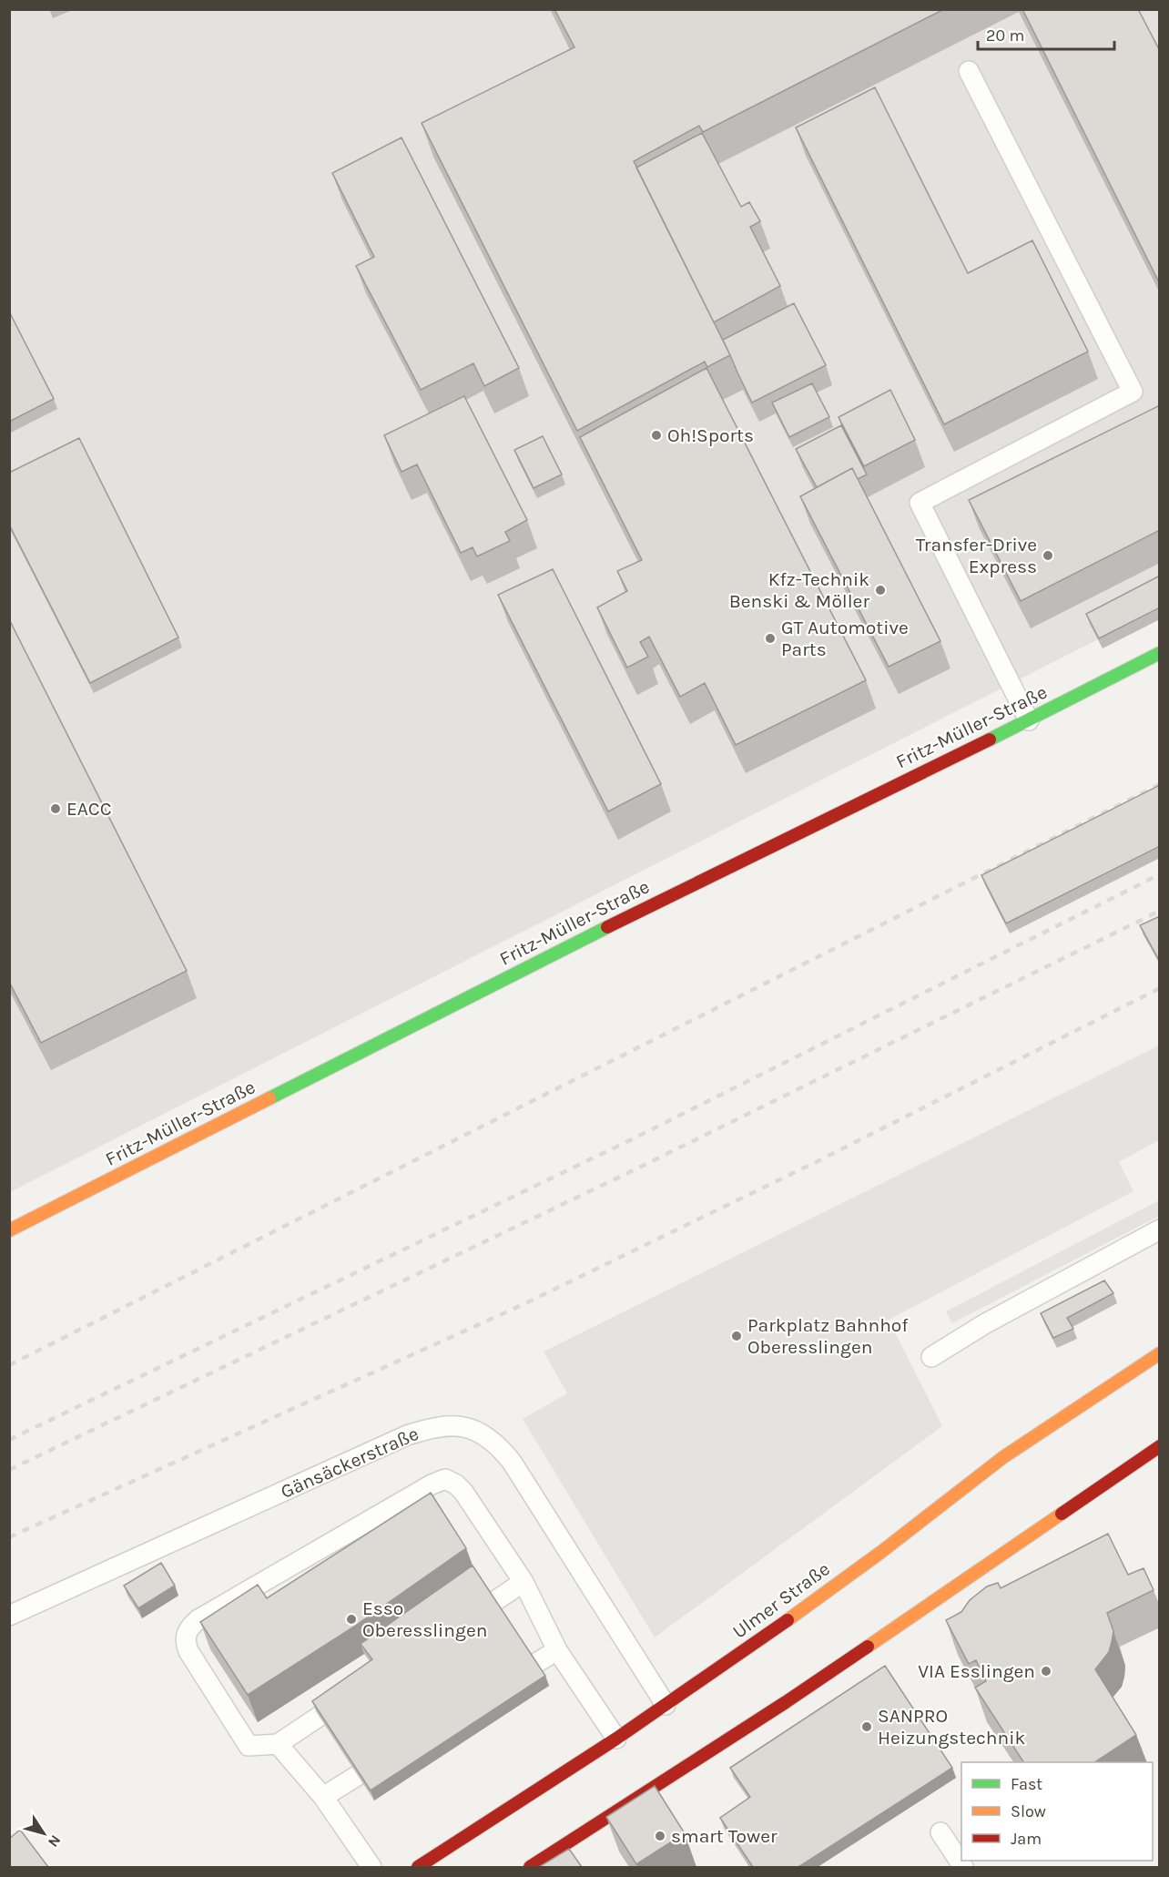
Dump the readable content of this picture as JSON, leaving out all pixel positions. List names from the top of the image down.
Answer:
{
  "streets": {
    "main road": ["Fritz-Müller-Straße", "Ulmer Straße"],
    "lane": ["Gänsäckerstraße"]
  },
  "crossings": [
    ["Gänsäckerstraße", "Ulmer Straße"]
  ],
  "places": [
    "Oh!Sports",
    "Transfer-Drive Express",
    "Kfz-Technik Benski & Möller",
    "GT Automotive Parts",
    "EACC",
    "Parkplatz Bahnhof Oberesslingen",
    "Esso Oberesslingen",
    "VIA Esslingen",
    "SANPRO Heizungstechnik",
    "smart Tower"
  ],
  "legend": ["Fast", "Slow", "Jam"],
  "scale_bar": "20 m",
  "north": "bottom right"
}
